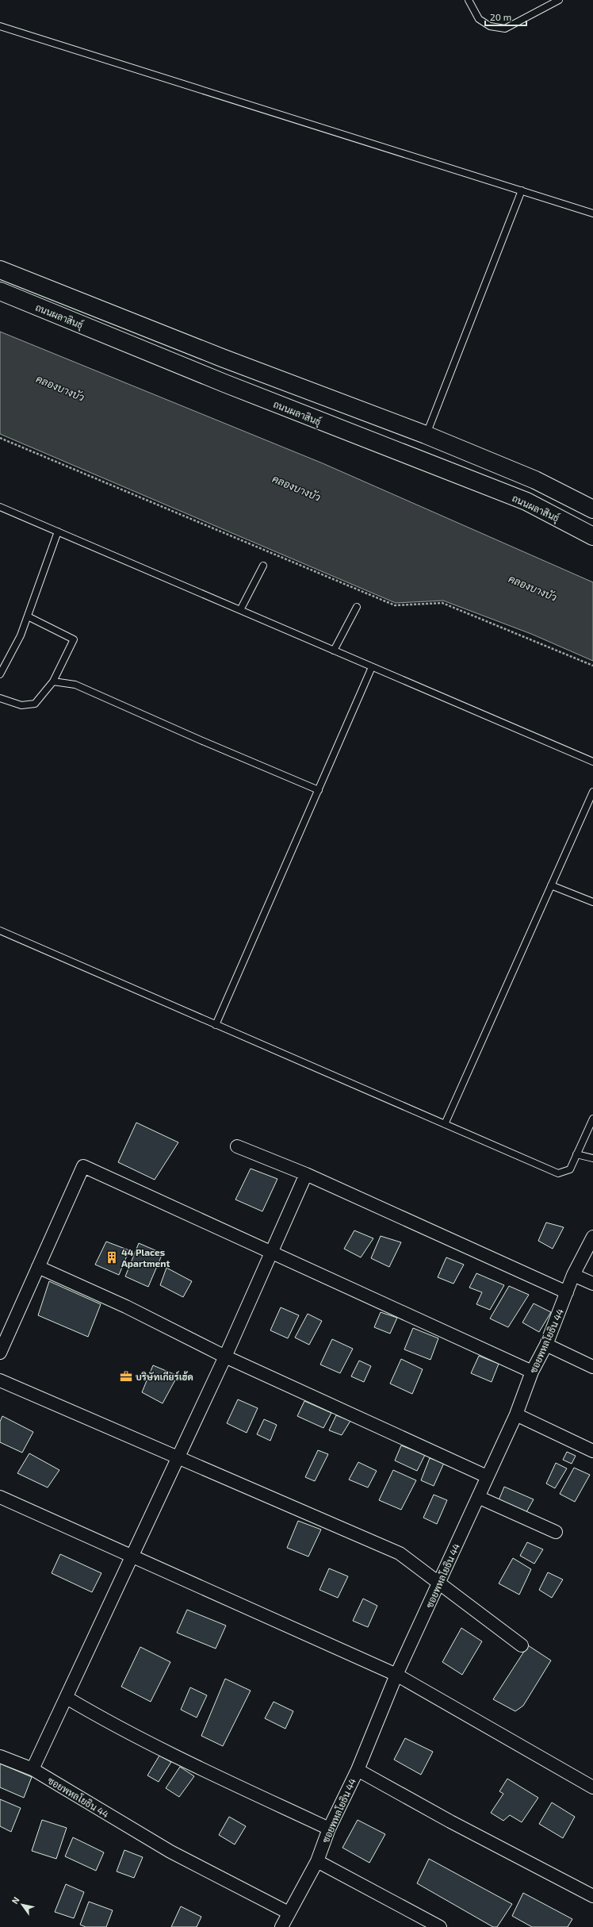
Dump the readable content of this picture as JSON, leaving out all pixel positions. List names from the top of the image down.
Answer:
{
  "streets": {
    "main road": ["ถนนผลาสินธุ์"],
    "street": ["ซอยพหลโยธิน 44"]
  },
  "water": ["คลองบางบัว"],
  "places": {
    "building": ["44 Places Apartment"],
    "office": ["บริษัทเกียร์เฮ้ด"]
  },
  "scale_bar": "20 m",
  "north": "top left"
}
